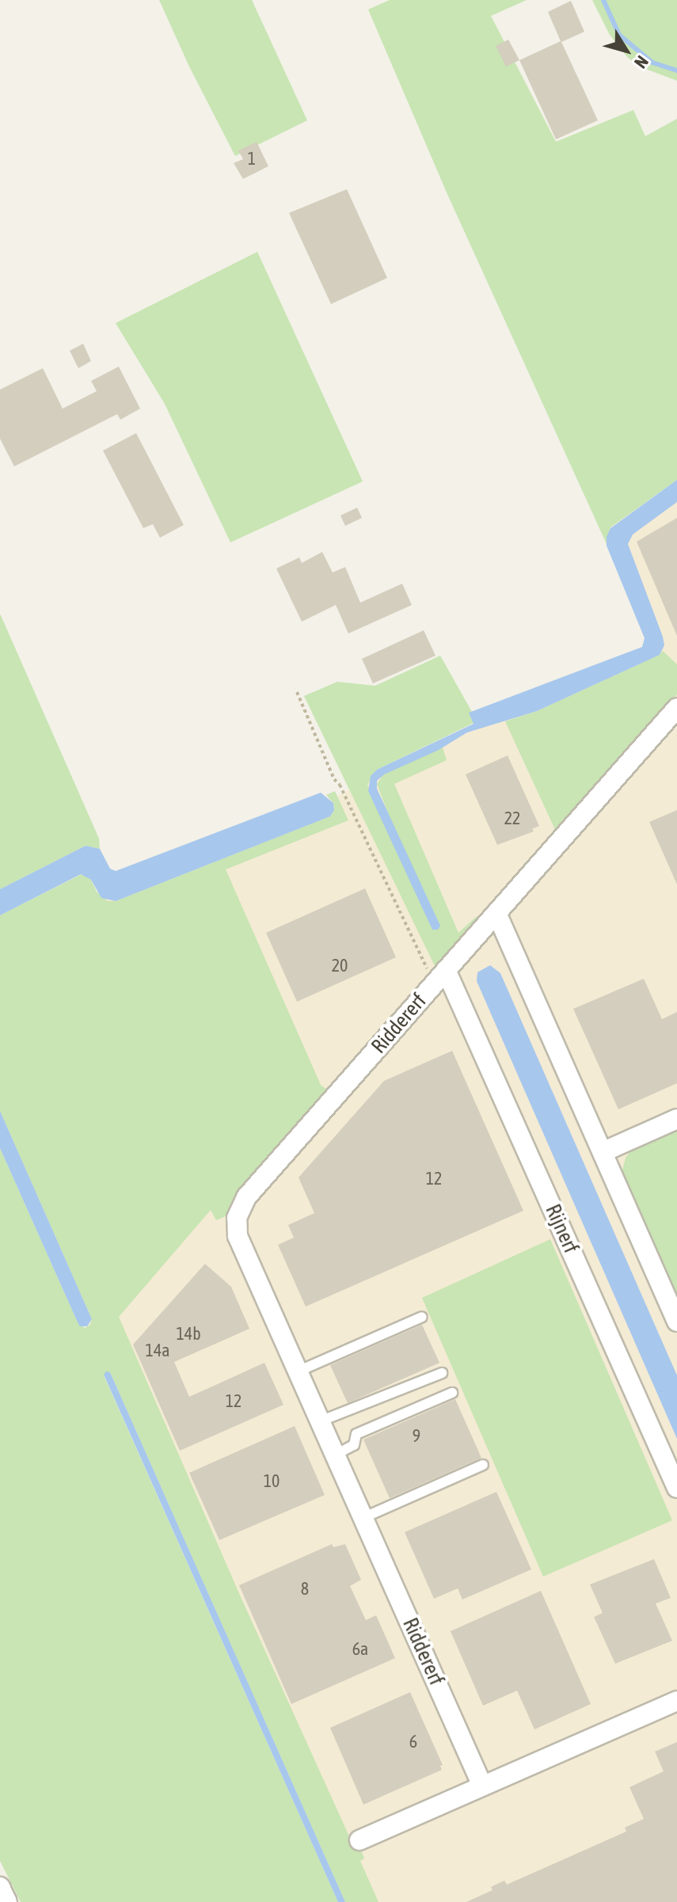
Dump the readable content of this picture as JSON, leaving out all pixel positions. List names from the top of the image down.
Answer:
{
  "streets": {
    "street": ["Riddererf", "Rijnerf"]
  },
  "crossings": [
    ["Riddererf", "Rijnerf"]
  ],
  "house_numbers": [
    "1",
    "22",
    "20",
    "12",
    "14b",
    "14a",
    "12",
    "9",
    "10",
    "8",
    "6a",
    "6"
  ],
  "north": "bottom right"
}
